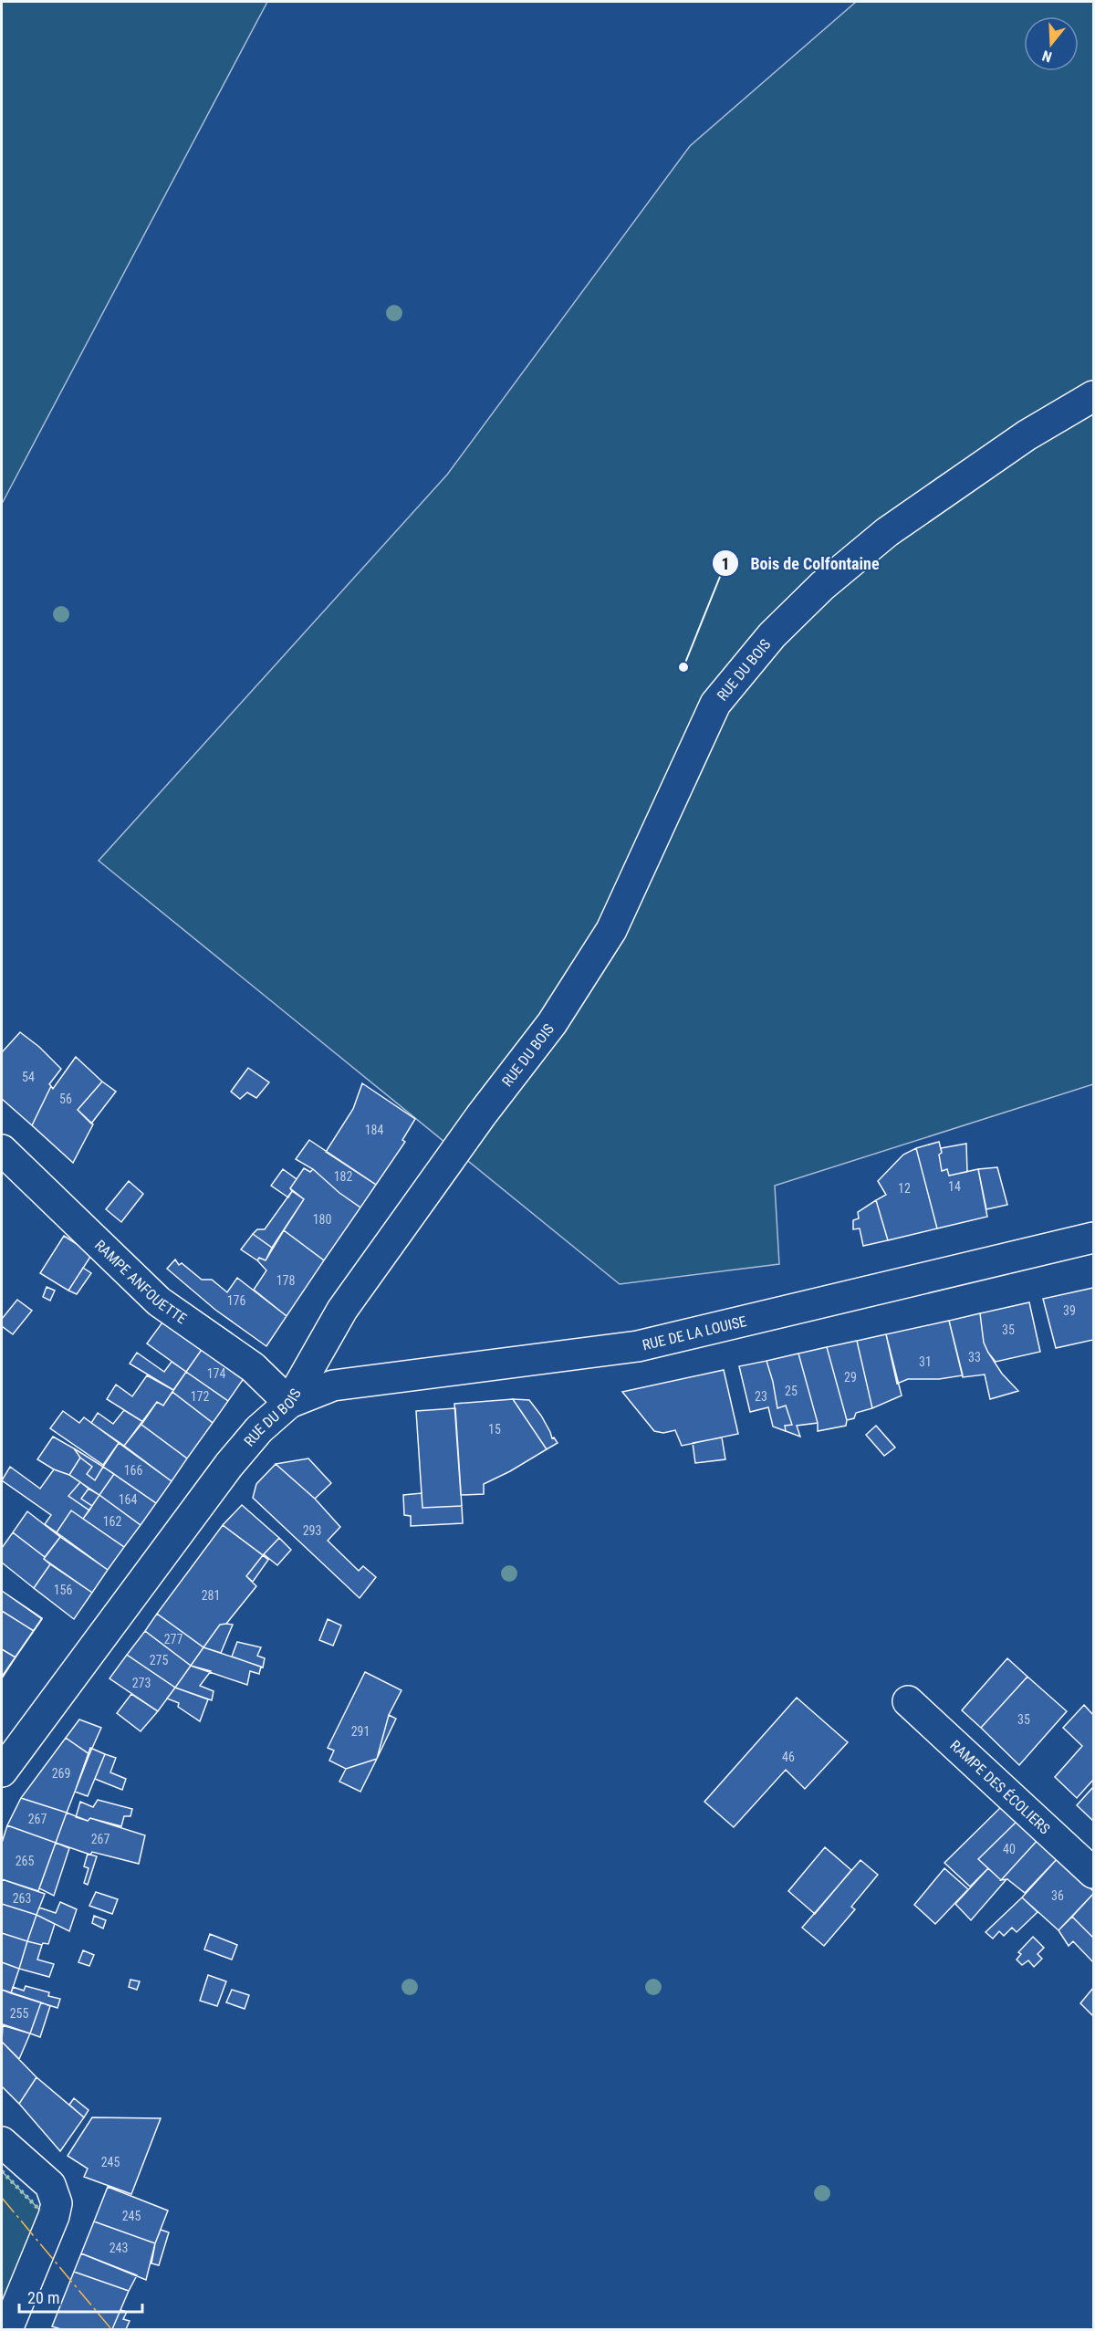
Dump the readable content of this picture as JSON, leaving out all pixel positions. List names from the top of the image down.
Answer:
{
  "streets": {
    "street": [
      "RUE DU BOIS",
      "RAMPE ANFOUETTE",
      "RUE DE LA LOUISE",
      "RAMPE DES ÉCOLIERS"
    ]
  },
  "crossings": [
    ["RUE DU BOIS", "RAMPE ANFOUETTE"],
    ["RUE DU BOIS", "RUE DE LA LOUISE"],
    ["RAMPE ANFOUETTE", "RUE DE LA LOUISE"]
  ],
  "places": ["Bois de Colfontaine"],
  "house_numbers": [
    "54",
    "56",
    "184",
    "182",
    "14",
    "12",
    "180",
    "178",
    "176",
    "39",
    "35",
    "33",
    "31",
    "174",
    "29",
    "25",
    "172",
    "23",
    "15",
    "166",
    "164",
    "162",
    "293",
    "156",
    "281",
    "277",
    "275",
    "273",
    "35",
    "291",
    "46",
    "269",
    "267",
    "267",
    "40",
    "265",
    "36",
    "263",
    "255",
    "245",
    "245",
    "243"
  ],
  "scale_bar": "20 m",
  "north": "bottom"
}
